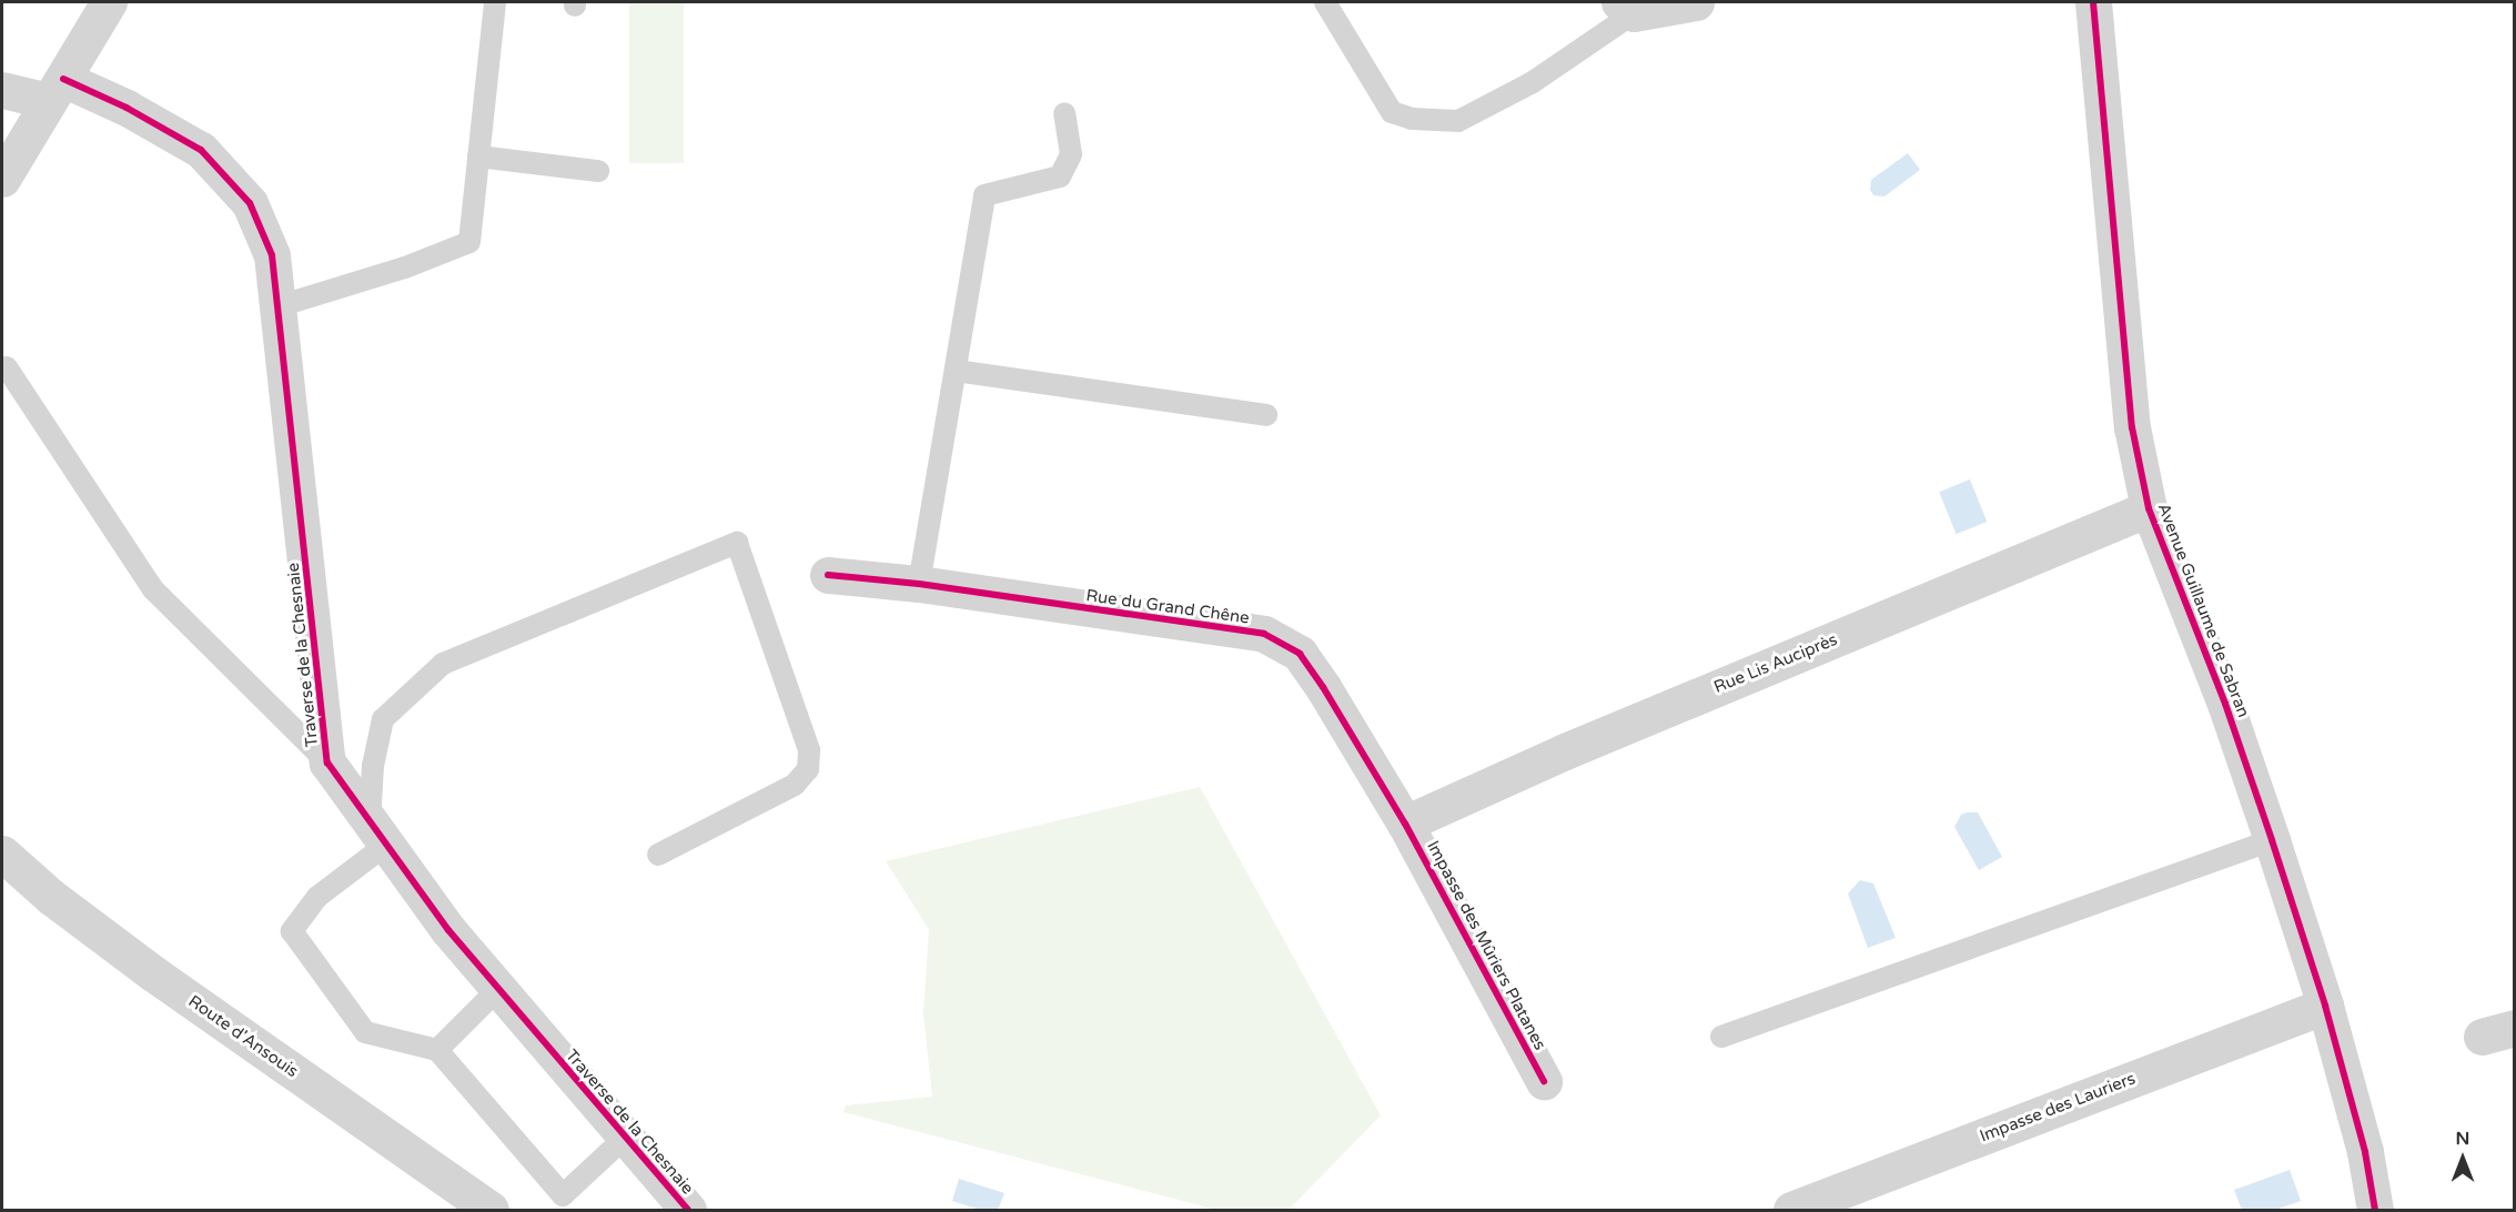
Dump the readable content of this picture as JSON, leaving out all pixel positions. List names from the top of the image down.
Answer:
{
  "streets": {
    "street": [
      "Rue du Grand Chêne",
      "Avenue Guillaume de Sabran",
      "Traverse de la Chesnaie",
      "Rue Lis Auciprès",
      "Impasse des Mûriers Platanes",
      "Route d'Ansouis",
      "Impasse des Lauriers"
    ]
  },
  "crossings": [
    ["Rue du Grand Chêne", "Rue Lis Auciprès"],
    ["Rue du Grand Chêne", "Impasse des Mûriers Platanes"],
    ["Avenue Guillaume de Sabran", "Rue Lis Auciprès"],
    ["Avenue Guillaume de Sabran", "Impasse des Lauriers"],
    ["Rue Lis Auciprès", "Impasse des Mûriers Platanes"]
  ],
  "north": "top"
}
